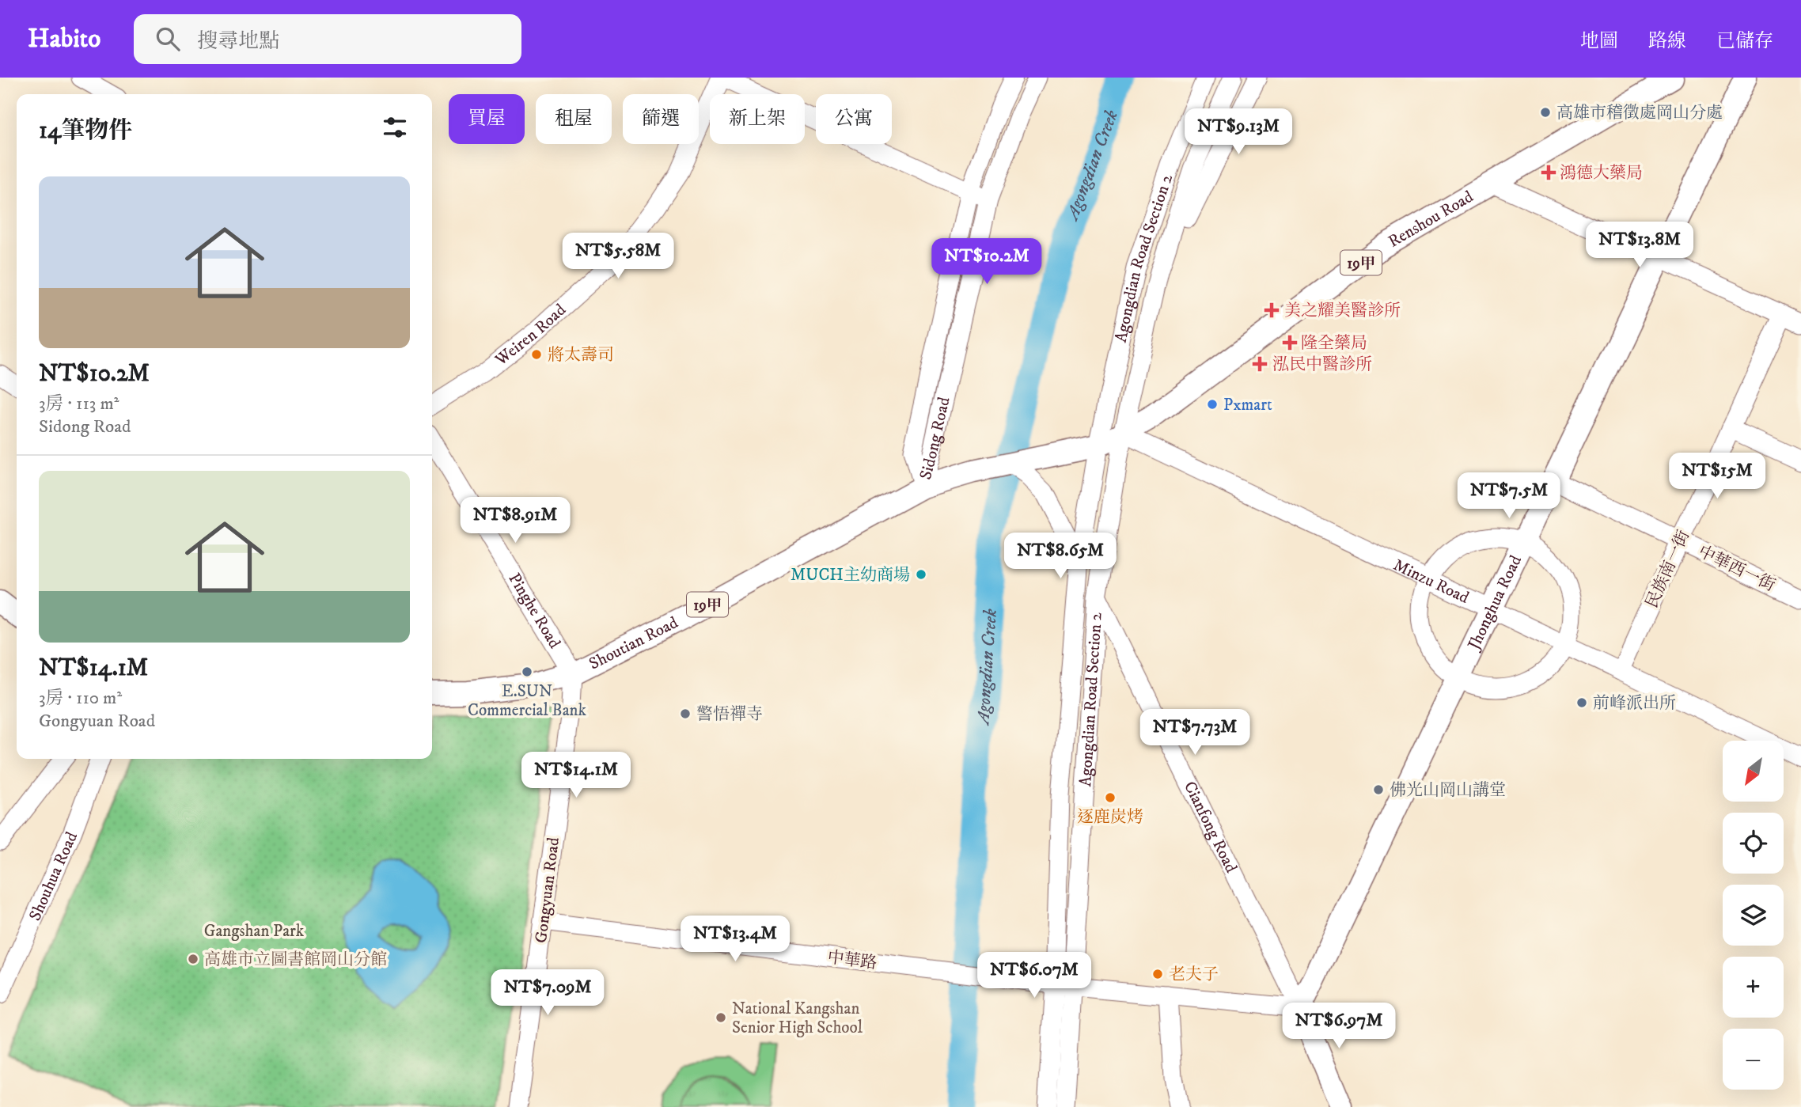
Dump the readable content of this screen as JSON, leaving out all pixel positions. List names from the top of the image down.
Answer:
{
  "streets": {
    "main road": [
      "Renshou Road",
      "19甲",
      "Jhonghua Road",
      "Shoutian Road",
      "Cianfong Road"
    ],
    "street": [
      "Agongdian Road Section 2",
      "Weiren Road",
      "Sidong Road",
      "中華西一街",
      "民族南一街",
      "Minzu Road",
      "Pinghe Road",
      "Shouhua Road",
      "Gongyuan Road",
      "中華路"
    ]
  },
  "crossings": [
    ["Renshou Road", "Agongdian Road Section 2"],
    ["Renshou Road", "Minzu Road"],
    ["Renshou Road", "Shoutian Road"],
    ["Renshou Road", "Cianfong Road"],
    ["Agongdian Road Section 2", "Minzu Road"],
    ["Agongdian Road Section 2", "Cianfong Road"],
    ["Agongdian Road Section 2", "中華路"],
    ["Sidong Road", "Shoutian Road"],
    ["中華西一街", "民族南一街"],
    ["中華西一街", "Jhonghua Road"],
    ["民族南一街", "Minzu Road"],
    ["Minzu Road", "Jhonghua Road"],
    ["Jhonghua Road", "Cianfong Road"],
    ["Pinghe Road", "Shoutian Road"],
    ["Pinghe Road", "Gongyuan Road"],
    ["Shoutian Road", "Cianfong Road"],
    ["Shoutian Road", "Gongyuan Road"],
    ["Gongyuan Road", "中華路"]
  ],
  "water": ["Agongdian Creek"],
  "parks": ["Gangshan Park"],
  "places": {
    "other": [
      "高雄市稽徵處岡山分處",
      "將太壽司",
      "Pxmart",
      "MUCH主幼商場",
      "E.SUN Commercial Bank",
      "前峰派出所",
      "警悟禪寺",
      "佛光山岡山講堂",
      "逐鹿炭烤",
      "高雄市立圖書館岡山分館",
      "老夫子",
      "National Kangshan Senior High School"
    ],
    "health": [
      "鴻德大藥局",
      "美之耀美醫診所",
      "隆全藥局",
      "泓民中醫診所"
    ]
  },
  "north": "bottom left",
  "page": {
    "header": "Habito",
    "search": "搜尋地點",
    "nav": ["地圖", "路線", "已儲存"],
    "chip": [
      "買屋",
      "租屋",
      "篩選",
      "新上架",
      "公寓"
    ],
    "heading": "14筆物件",
    "price": [
      "NT$9.13M",
      "NT$13.8M",
      "NT$5.58M",
      "NT$10.2M",
      "NT$15M",
      "NT$7.5M",
      "NT$8.91M",
      "NT$8.65M",
      "NT$7.73M",
      "NT$14.1M",
      "NT$13.4M",
      "NT$6.07M",
      "NT$7.09M",
      "NT$6.97M"
    ],
    "list": [
      {
        "name": "NT$10.2M",
        "note": "3房 · 113 m² · Sidong Road"
      },
      {
        "name": "NT$14.1M",
        "note": "3房 · 110 m² · Gongyuan Road"
      }
    ],
    "map_buttons": ["+", "−"]
  }
}
